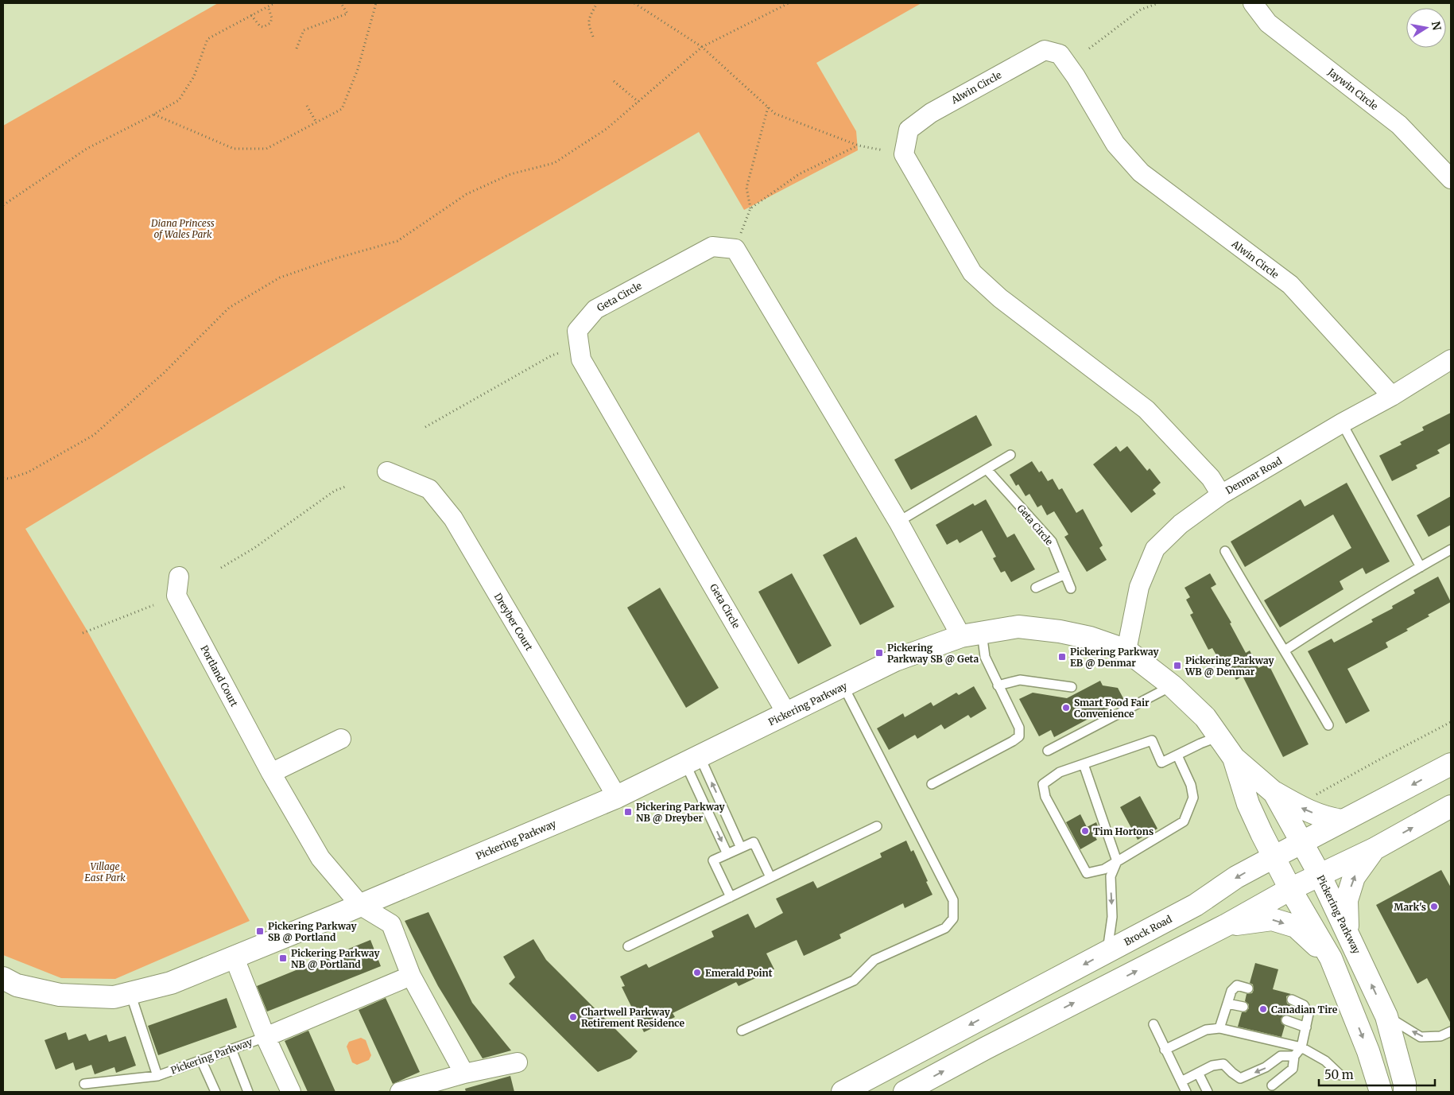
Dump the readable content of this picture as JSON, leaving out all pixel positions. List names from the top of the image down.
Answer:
{
  "streets": {
    "street": [
      "Alwin Circle",
      "Jaywin Circle",
      "Geta Circle",
      "Denmar Road",
      "Dreyber Court",
      "Portland Court",
      "Pickering Parkway",
      "Brock Road"
    ]
  },
  "crossings": [
    ["Alwin Circle", "Denmar Road"],
    ["Geta Circle", "Pickering Parkway"],
    ["Denmar Road", "Pickering Parkway"],
    ["Dreyber Court", "Pickering Parkway"],
    ["Portland Court", "Pickering Parkway"],
    ["Pickering Parkway", "Brock Road"]
  ],
  "parks": ["Diana Princess of Wales Park", "Village East Park"],
  "places": {
    "transit": [
      "Pickering Parkway SB @ Geta",
      "Pickering Parkway EB @ Denmar",
      "Pickering Parkway WB @ Denmar",
      "Pickering Parkway NB @ Dreyber",
      "Pickering Parkway SB @ Portland",
      "Pickering Parkway NB @ Portland"
    ],
    "other": [
      "Smart Food Fair Convenience",
      "Tim Hortons",
      "Mark's",
      "Emerald Point",
      "Canadian Tire",
      "Chartwell Parkway Retirement Residence"
    ]
  },
  "scale_bar": "50 m",
  "north": "right"
}
